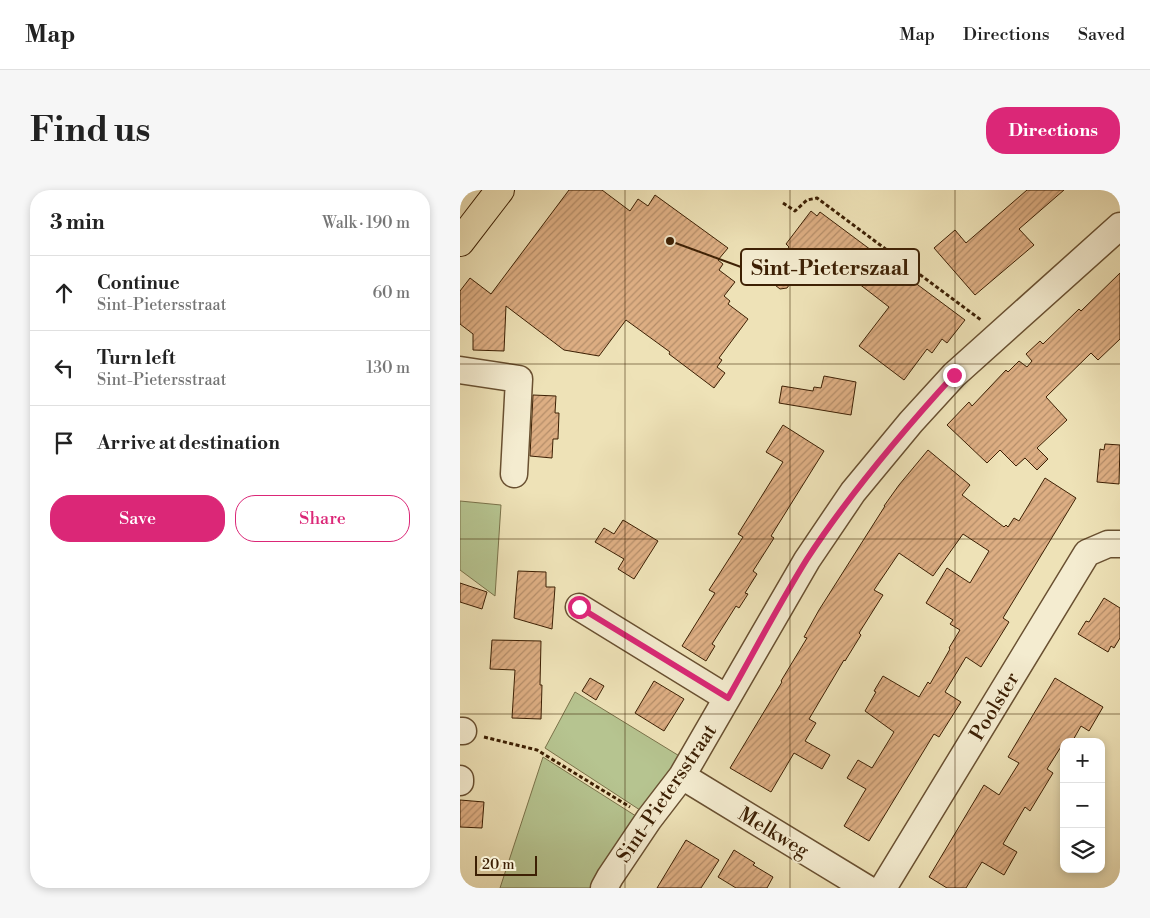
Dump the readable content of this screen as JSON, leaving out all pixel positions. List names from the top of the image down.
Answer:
{
  "streets": {
    "street": ["Poolster", "Sint-Pietersstraat", "Melkweg"]
  },
  "crossings": [
    ["Sint-Pietersstraat", "Melkweg"]
  ],
  "places": ["Sint-Pieterszaal"],
  "scale_bar": "20 m",
  "page": {
    "header": "Map",
    "nav": ["Map", "Directions", "Saved"],
    "buttons": [
      "Directions",
      ["Save", "Share"]
    ],
    "title": "Find us",
    "heading": ["3 min", "Walk · 190 m"],
    "list": [
      ["Continue", "Sint-Pietersstraat", "60 m"],
      ["Turn left", "Sint-Pietersstraat", "130 m"],
      "Arrive at destination"
    ],
    "map_buttons": ["+", "−"],
    "scale": "20 m"
  }
}
